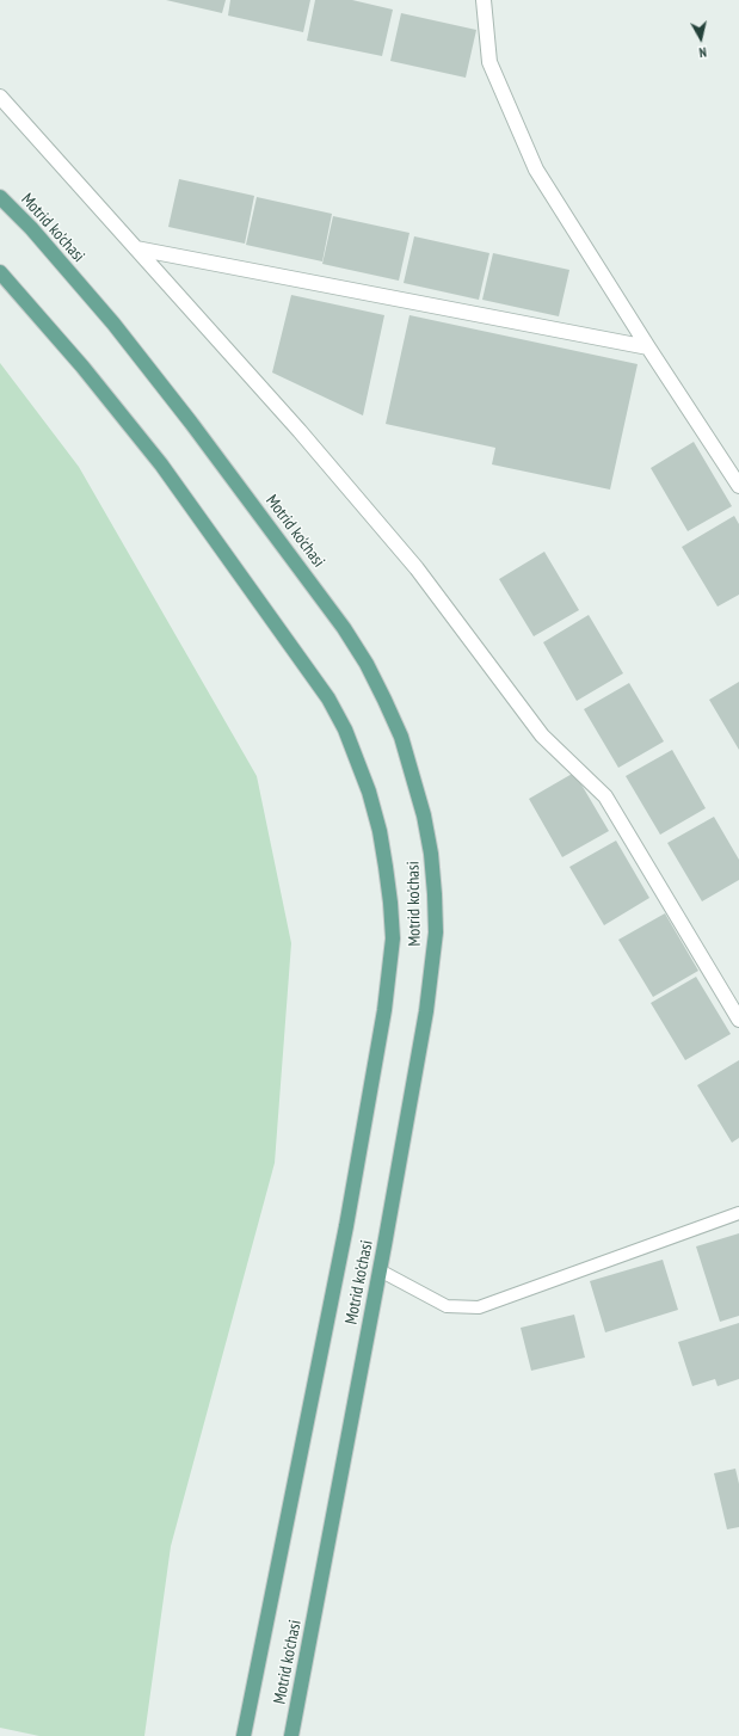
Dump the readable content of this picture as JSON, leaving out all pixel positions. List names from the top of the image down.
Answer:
{
  "streets": {
    "main road": ["Motrid ko'chasi"]
  },
  "north": "bottom"
}
